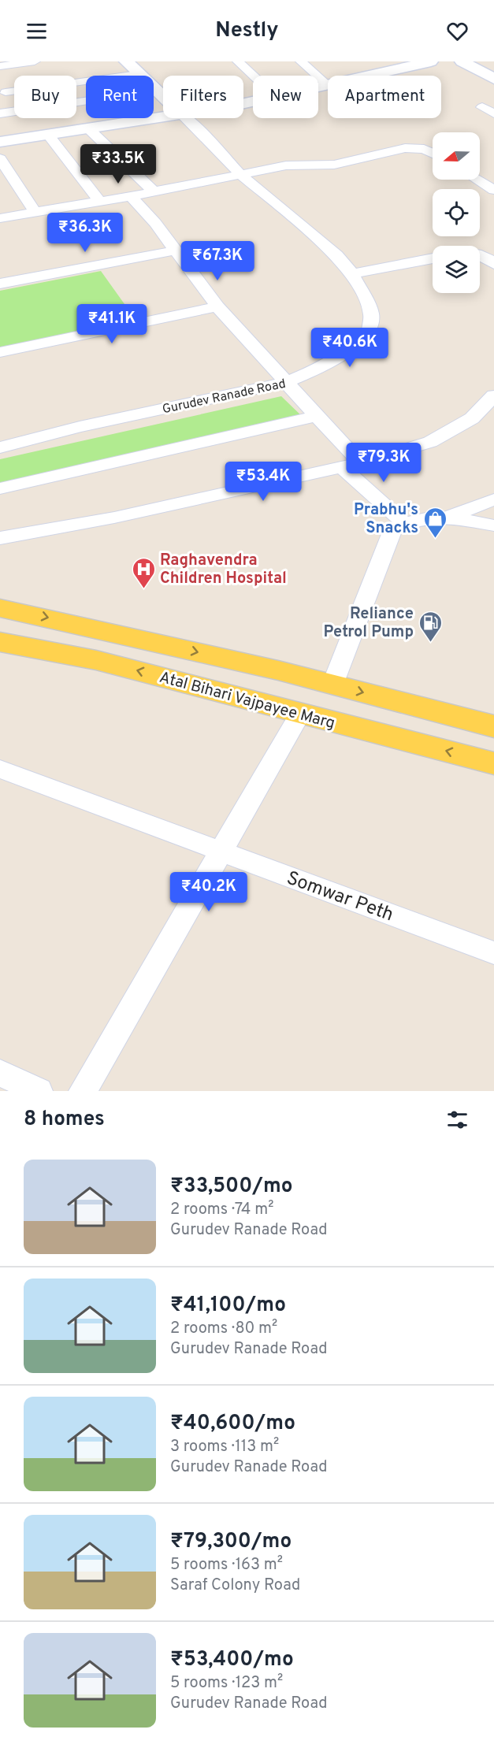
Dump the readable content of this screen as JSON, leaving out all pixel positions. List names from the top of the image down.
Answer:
{
  "streets": {
    "main road": ["Atal Bihari Vajpayee Marg"],
    "street": ["Gurudev Ranade Road", "Somwar Peth"]
  },
  "places": {
    "shop": ["Prabhu's Snacks"],
    "hospital": ["Raghavendra Children Hospital"],
    "fuel station": ["Reliance Petrol Pump"]
  },
  "north": "left",
  "page": {
    "header": "Nestly",
    "chip": [
      "Buy",
      "Rent",
      "Filters",
      "New",
      "Apartment"
    ],
    "price": [
      "₹33.5K",
      "₹36.3K",
      "₹67.3K",
      "₹41.1K",
      "₹40.6K",
      "₹79.3K",
      "₹53.4K",
      "₹40.2K"
    ],
    "heading": "8 homes",
    "list": [
      {
        "name": "₹33,500/mo",
        "note": "2 rooms · 74 m² · Gurudev Ranade Road"
      },
      {
        "name": "₹41,100/mo",
        "note": "2 rooms · 80 m² · Gurudev Ranade Road"
      },
      {
        "name": "₹40,600/mo",
        "note": "3 rooms · 113 m² · Gurudev Ranade Road"
      },
      {
        "name": "₹79,300/mo",
        "note": "5 rooms · 163 m² · Saraf Colony Road"
      },
      {
        "name": "₹53,400/mo",
        "note": "5 rooms · 123 m² · Gurudev Ranade Road"
      }
    ]
  }
}
